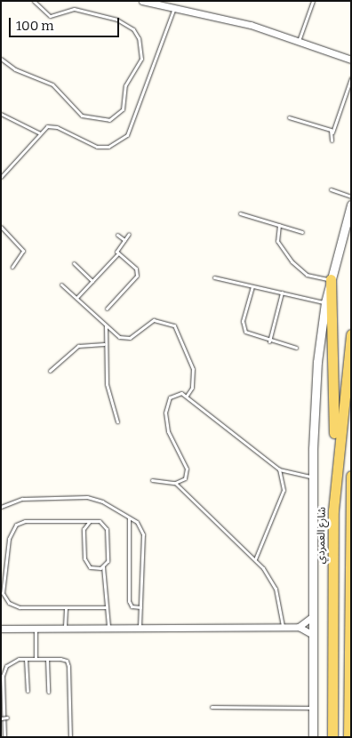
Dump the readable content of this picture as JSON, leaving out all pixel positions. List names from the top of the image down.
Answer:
{
  "streets": {
    "main road": ["شارع العمردي"]
  },
  "scale_bar": "100 m"
}
